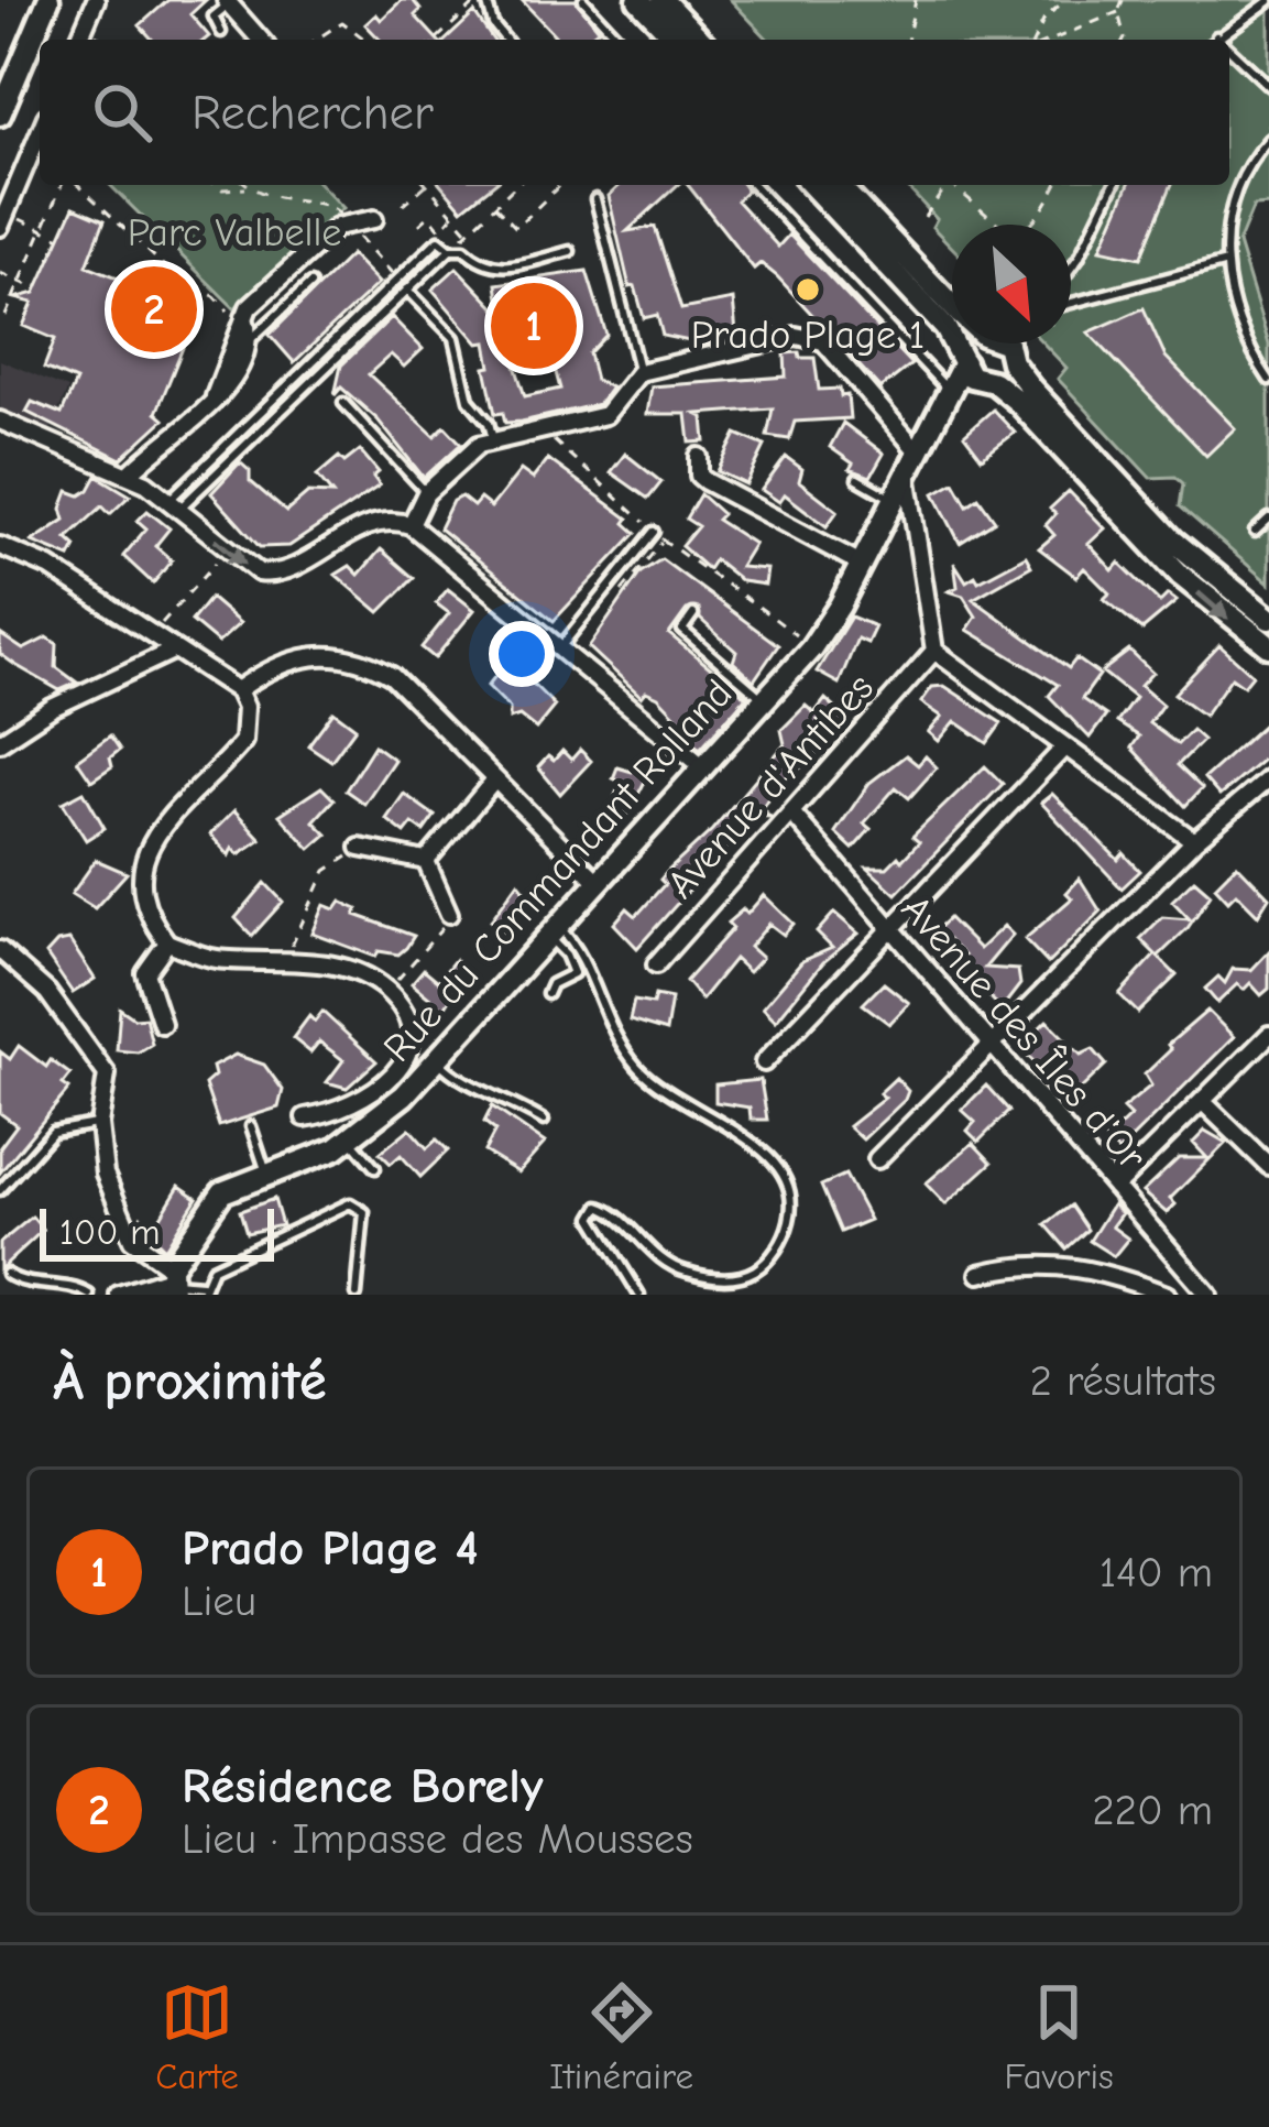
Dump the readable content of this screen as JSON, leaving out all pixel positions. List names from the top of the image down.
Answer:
{
  "streets": {
    "main road": ["Rue du Commandant Rolland"],
    "street": ["Avenue d'Antibes", "Avenue des Îles d'Or"]
  },
  "crossings": [
    ["Avenue d'Antibes", "Avenue des Îles d'Or"]
  ],
  "parks": ["Parc Valbelle"],
  "places": ["Prado Plage 1"],
  "scale_bar": "100 m",
  "north": "bottom right",
  "page": {
    "search": "Rechercher",
    "pins": ["2", "1"],
    "scale": "100 m",
    "heading": ["À proximité", "2 résultats"],
    "list": [
      {
        "mark": "1",
        "name": "Prado Plage 4",
        "note": "Lieu",
        "value": "140 m"
      },
      {
        "mark": "2",
        "name": "Résidence Borely",
        "note": "Lieu · Impasse des Mousses",
        "value": "220 m"
      }
    ],
    "nav": ["Carte", "Itinéraire", "Favoris"]
  }
}
